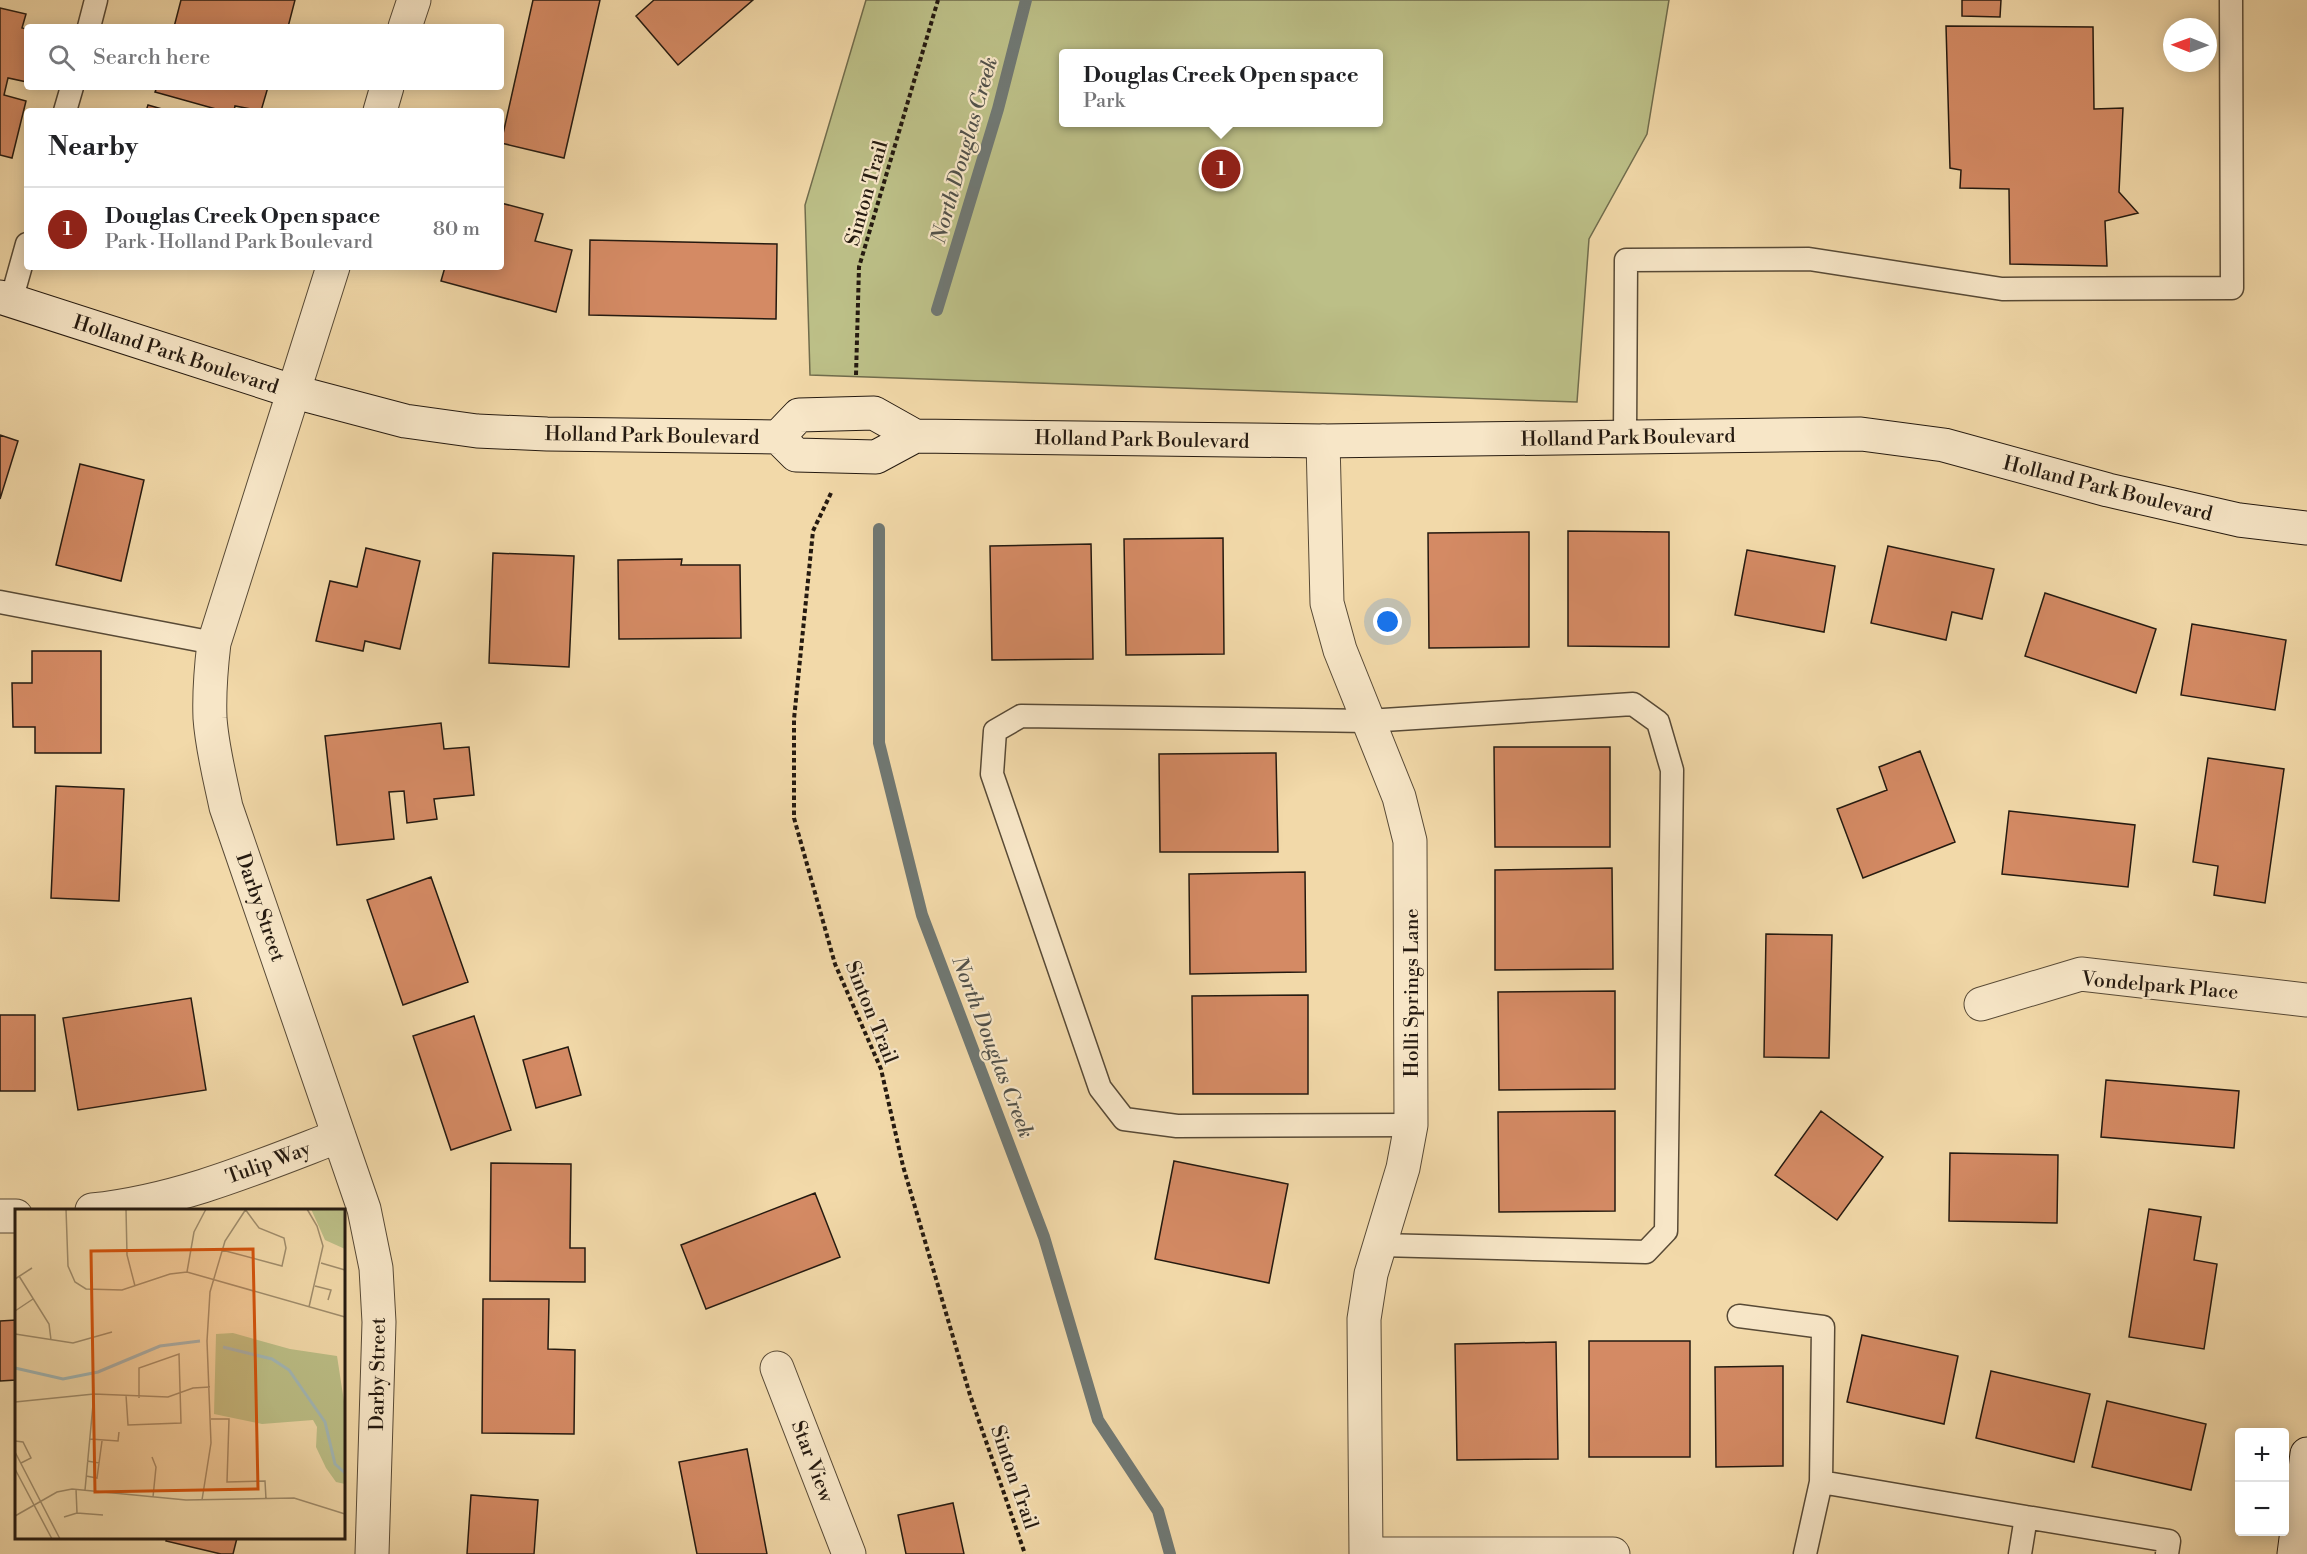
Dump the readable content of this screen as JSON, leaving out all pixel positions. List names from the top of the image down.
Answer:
{
  "streets": {
    "street": [
      "Holland Park Boulevard",
      "Darby Street",
      "Vondelpark Place",
      "Holli Springs Lane",
      "Tulip Way",
      "Star View"
    ],
    "path": ["Sinton Trail"]
  },
  "crossings": [
    ["Holland Park Boulevard", "Darby Street"],
    ["Holland Park Boulevard", "Holli Springs Lane"],
    ["Darby Street", "Tulip Way"]
  ],
  "water": ["North Douglas Creek"],
  "north": "left",
  "page": {
    "search": "Search here",
    "popup": ["Douglas Creek Open space", "Park"],
    "heading": "Nearby",
    "pins": "1",
    "list": [
      {
        "mark": "1",
        "name": "Douglas Creek Open space",
        "note": "Park · Holland Park Boulevard",
        "value": "80 m"
      }
    ],
    "map_buttons": ["+", "−"]
  }
}
